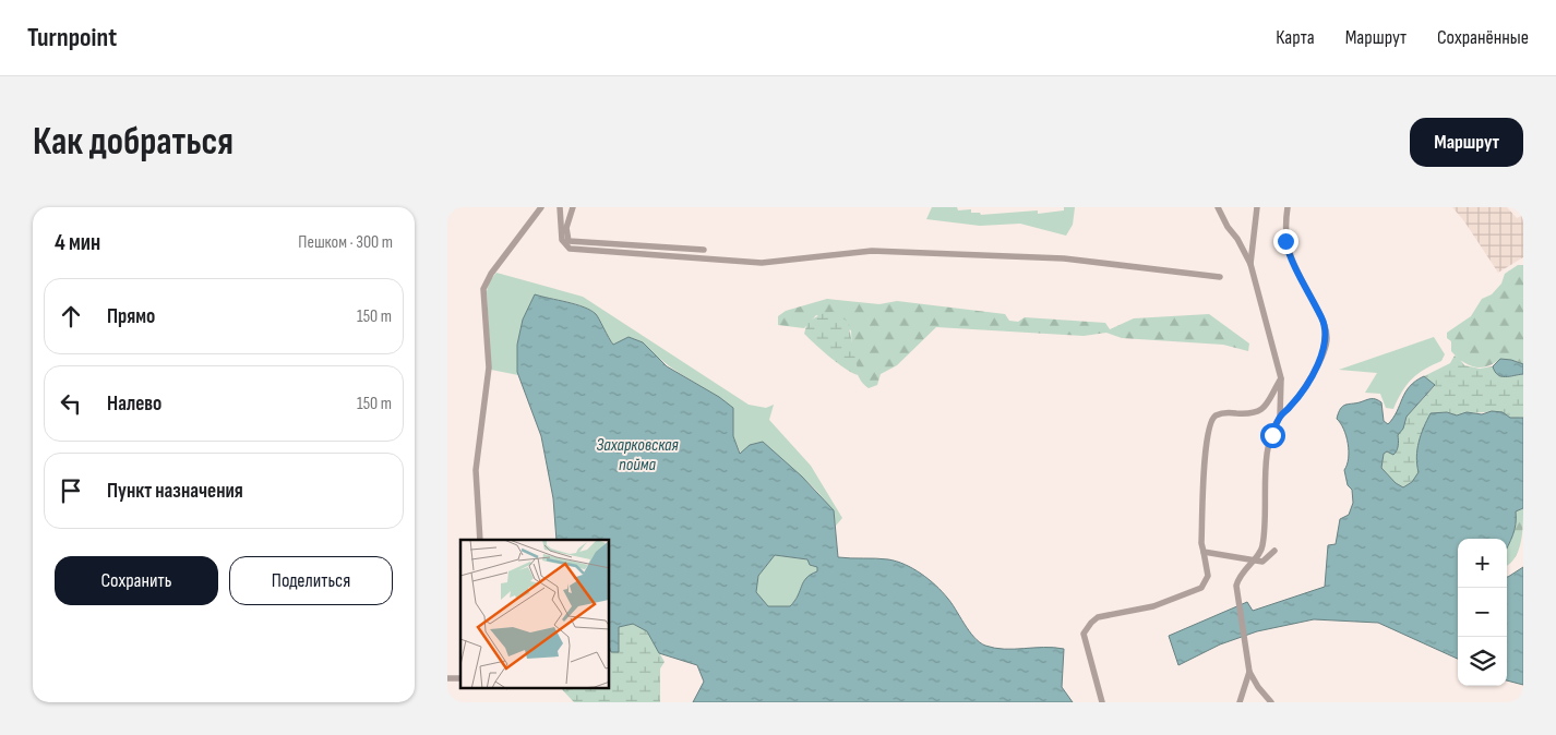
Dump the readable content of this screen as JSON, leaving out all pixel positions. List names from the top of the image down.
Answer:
{
  "water": ["Захарковская пойма"],
  "page": {
    "header": "Turnpoint",
    "nav": ["Карта", "Маршрут", "Сохранённые"],
    "buttons": [
      "Маршрут",
      ["Сохранить", "Поделиться"]
    ],
    "title": "Как добраться",
    "heading": ["4 мин", "Пешком · 300 m"],
    "list": [
      ["Прямо", "150 m"],
      ["Налево", "150 m"],
      "Пункт назначения"
    ],
    "map_buttons": ["+", "−"]
  }
}
